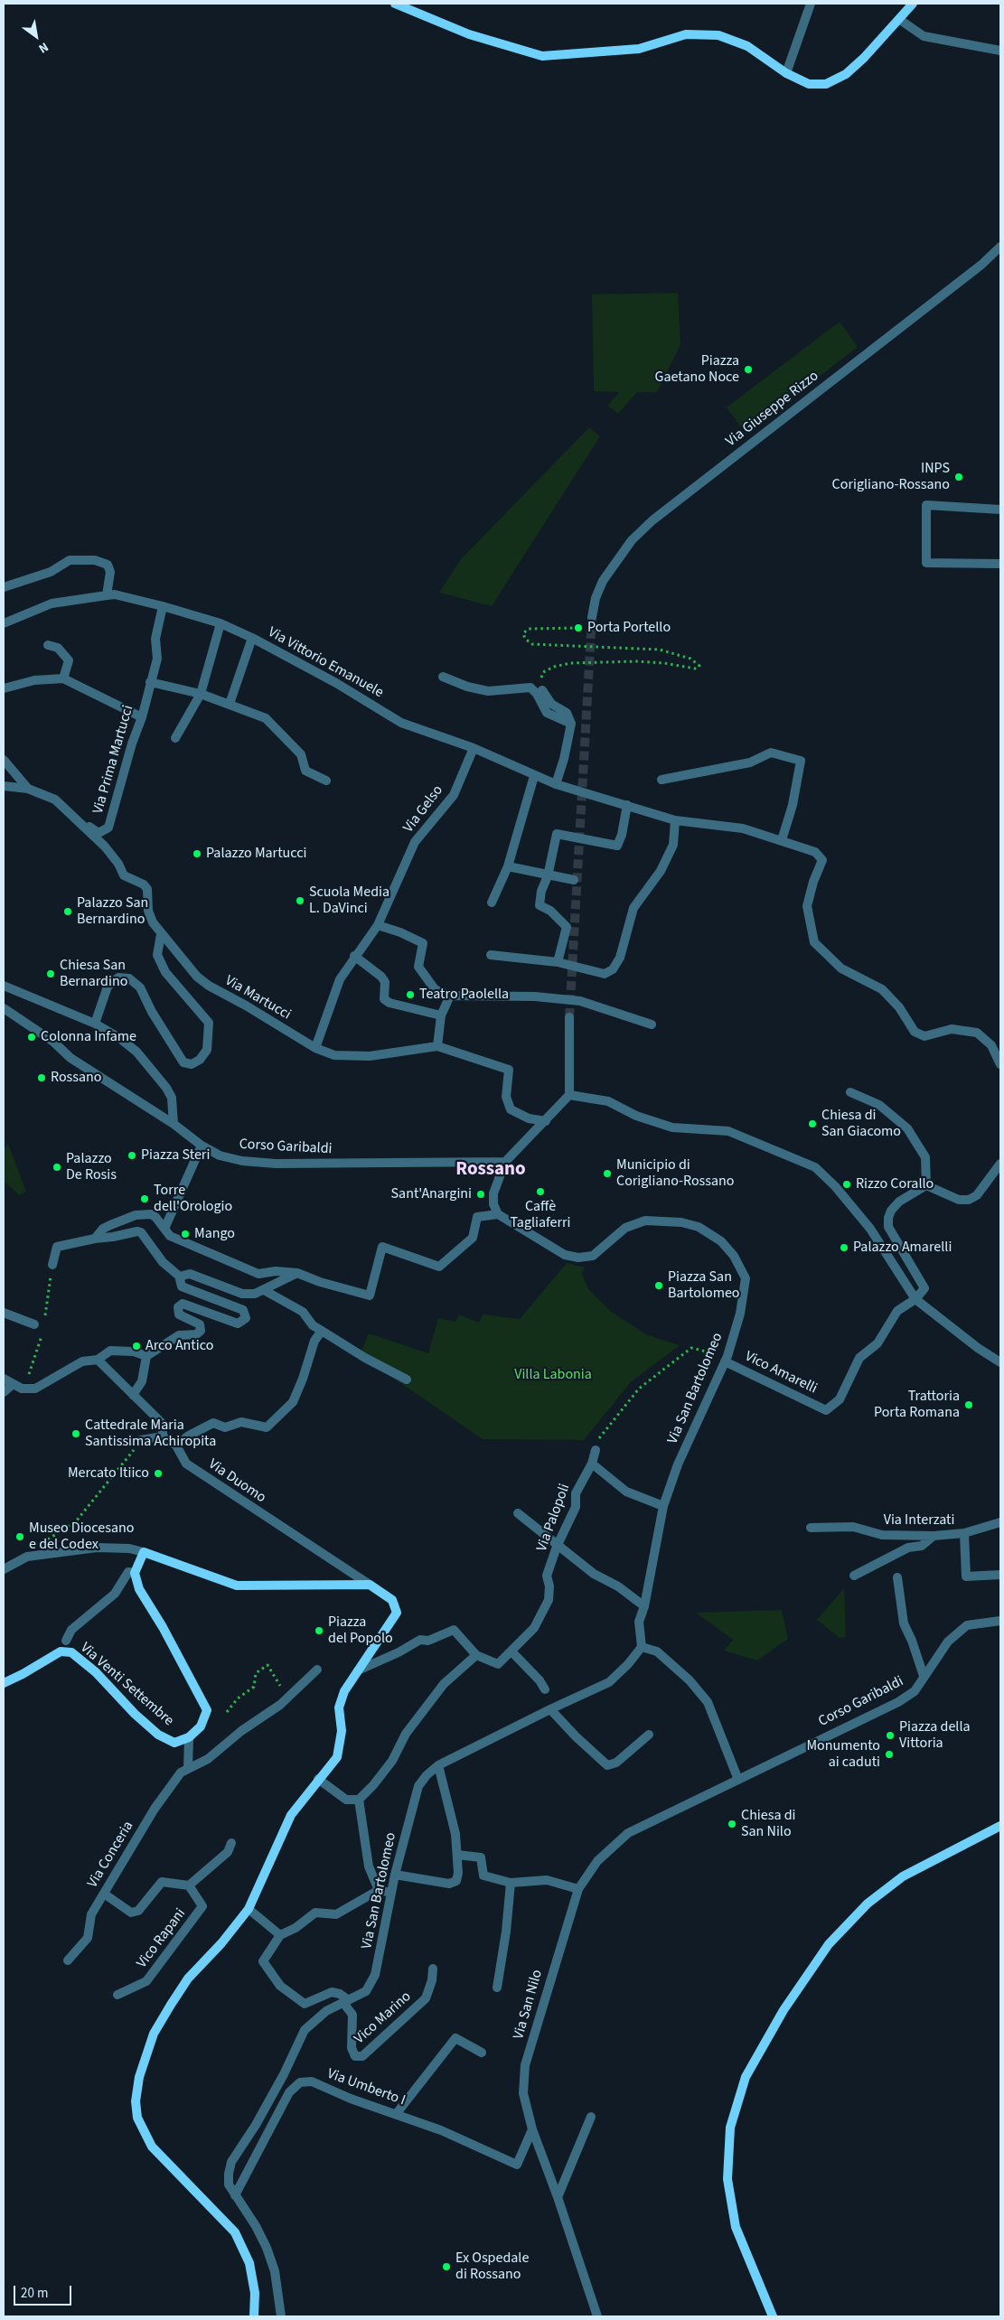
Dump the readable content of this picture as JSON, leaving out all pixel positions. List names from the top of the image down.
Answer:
{
  "streets": {
    "main road": ["Via Venti Settembre"],
    "street": [
      "Via Giuseppe Rizzo",
      "Via Vittorio Emanuele",
      "Via Prima Martucci",
      "Via Gelso",
      "Via Martucci",
      "Corso Garibaldi",
      "Vico Amarelli",
      "Via San Bartolomeo",
      "Via Duomo",
      "Via Palopoli",
      "Via Interzati",
      "Via Conceria",
      "Vico Rapani",
      "Via San Nilo",
      "Vico Marino",
      "Via Umberto I"
    ]
  },
  "crossings": [
    ["Via Vittorio Emanuele", "Via Prima Martucci"],
    ["Via Vittorio Emanuele", "Via Gelso"],
    ["Via Prima Martucci", "Via Martucci"],
    ["Via Gelso", "Via Martucci"],
    ["Corso Garibaldi", "Via San Nilo"],
    ["Vico Amarelli", "Via San Bartolomeo"],
    ["Via San Bartolomeo", "Vico Marino"],
    ["Via San Bartolomeo", "Via Umberto I"],
    ["Via Conceria", "Vico Rapani"],
    ["Via San Nilo", "Via Umberto I"]
  ],
  "districts": ["Rossano"],
  "parks": ["Villa Labonia"],
  "places": [
    "Piazza Gaetano Noce",
    "INPS Corigliano-Rossano",
    "Porta Portello",
    "Palazzo Martucci",
    "Scuola Media L. DaVinci",
    "Palazzo San Bernardino",
    "Chiesa San Bernardino",
    "Teatro Paolella",
    "Colonna Infame",
    "Rossano",
    "Chiesa di San Giacomo",
    "Piazza Steri",
    "Palazzo De Rosis",
    "Municipio di Corigliano-Rossano",
    "Rizzo Corallo",
    "Caffè Tagliaferri",
    "Sant'Anargini",
    "Torre dell'Orologio",
    "Mango",
    "Palazzo Amarelli",
    "Piazza San Bartolomeo",
    "Arco Antico",
    "Trattoria Porta Romana",
    "Cattedrale Maria Santissima Achiropita",
    "Mercato Itiico",
    "Museo Diocesano e del Codex",
    "Piazza del Popolo",
    "Piazza della Vittoria",
    "Monumento ai caduti",
    "Chiesa di San Nilo",
    "Ex Ospedale di Rossano"
  ],
  "scale_bar": "20 m",
  "north": "bottom right"
}
